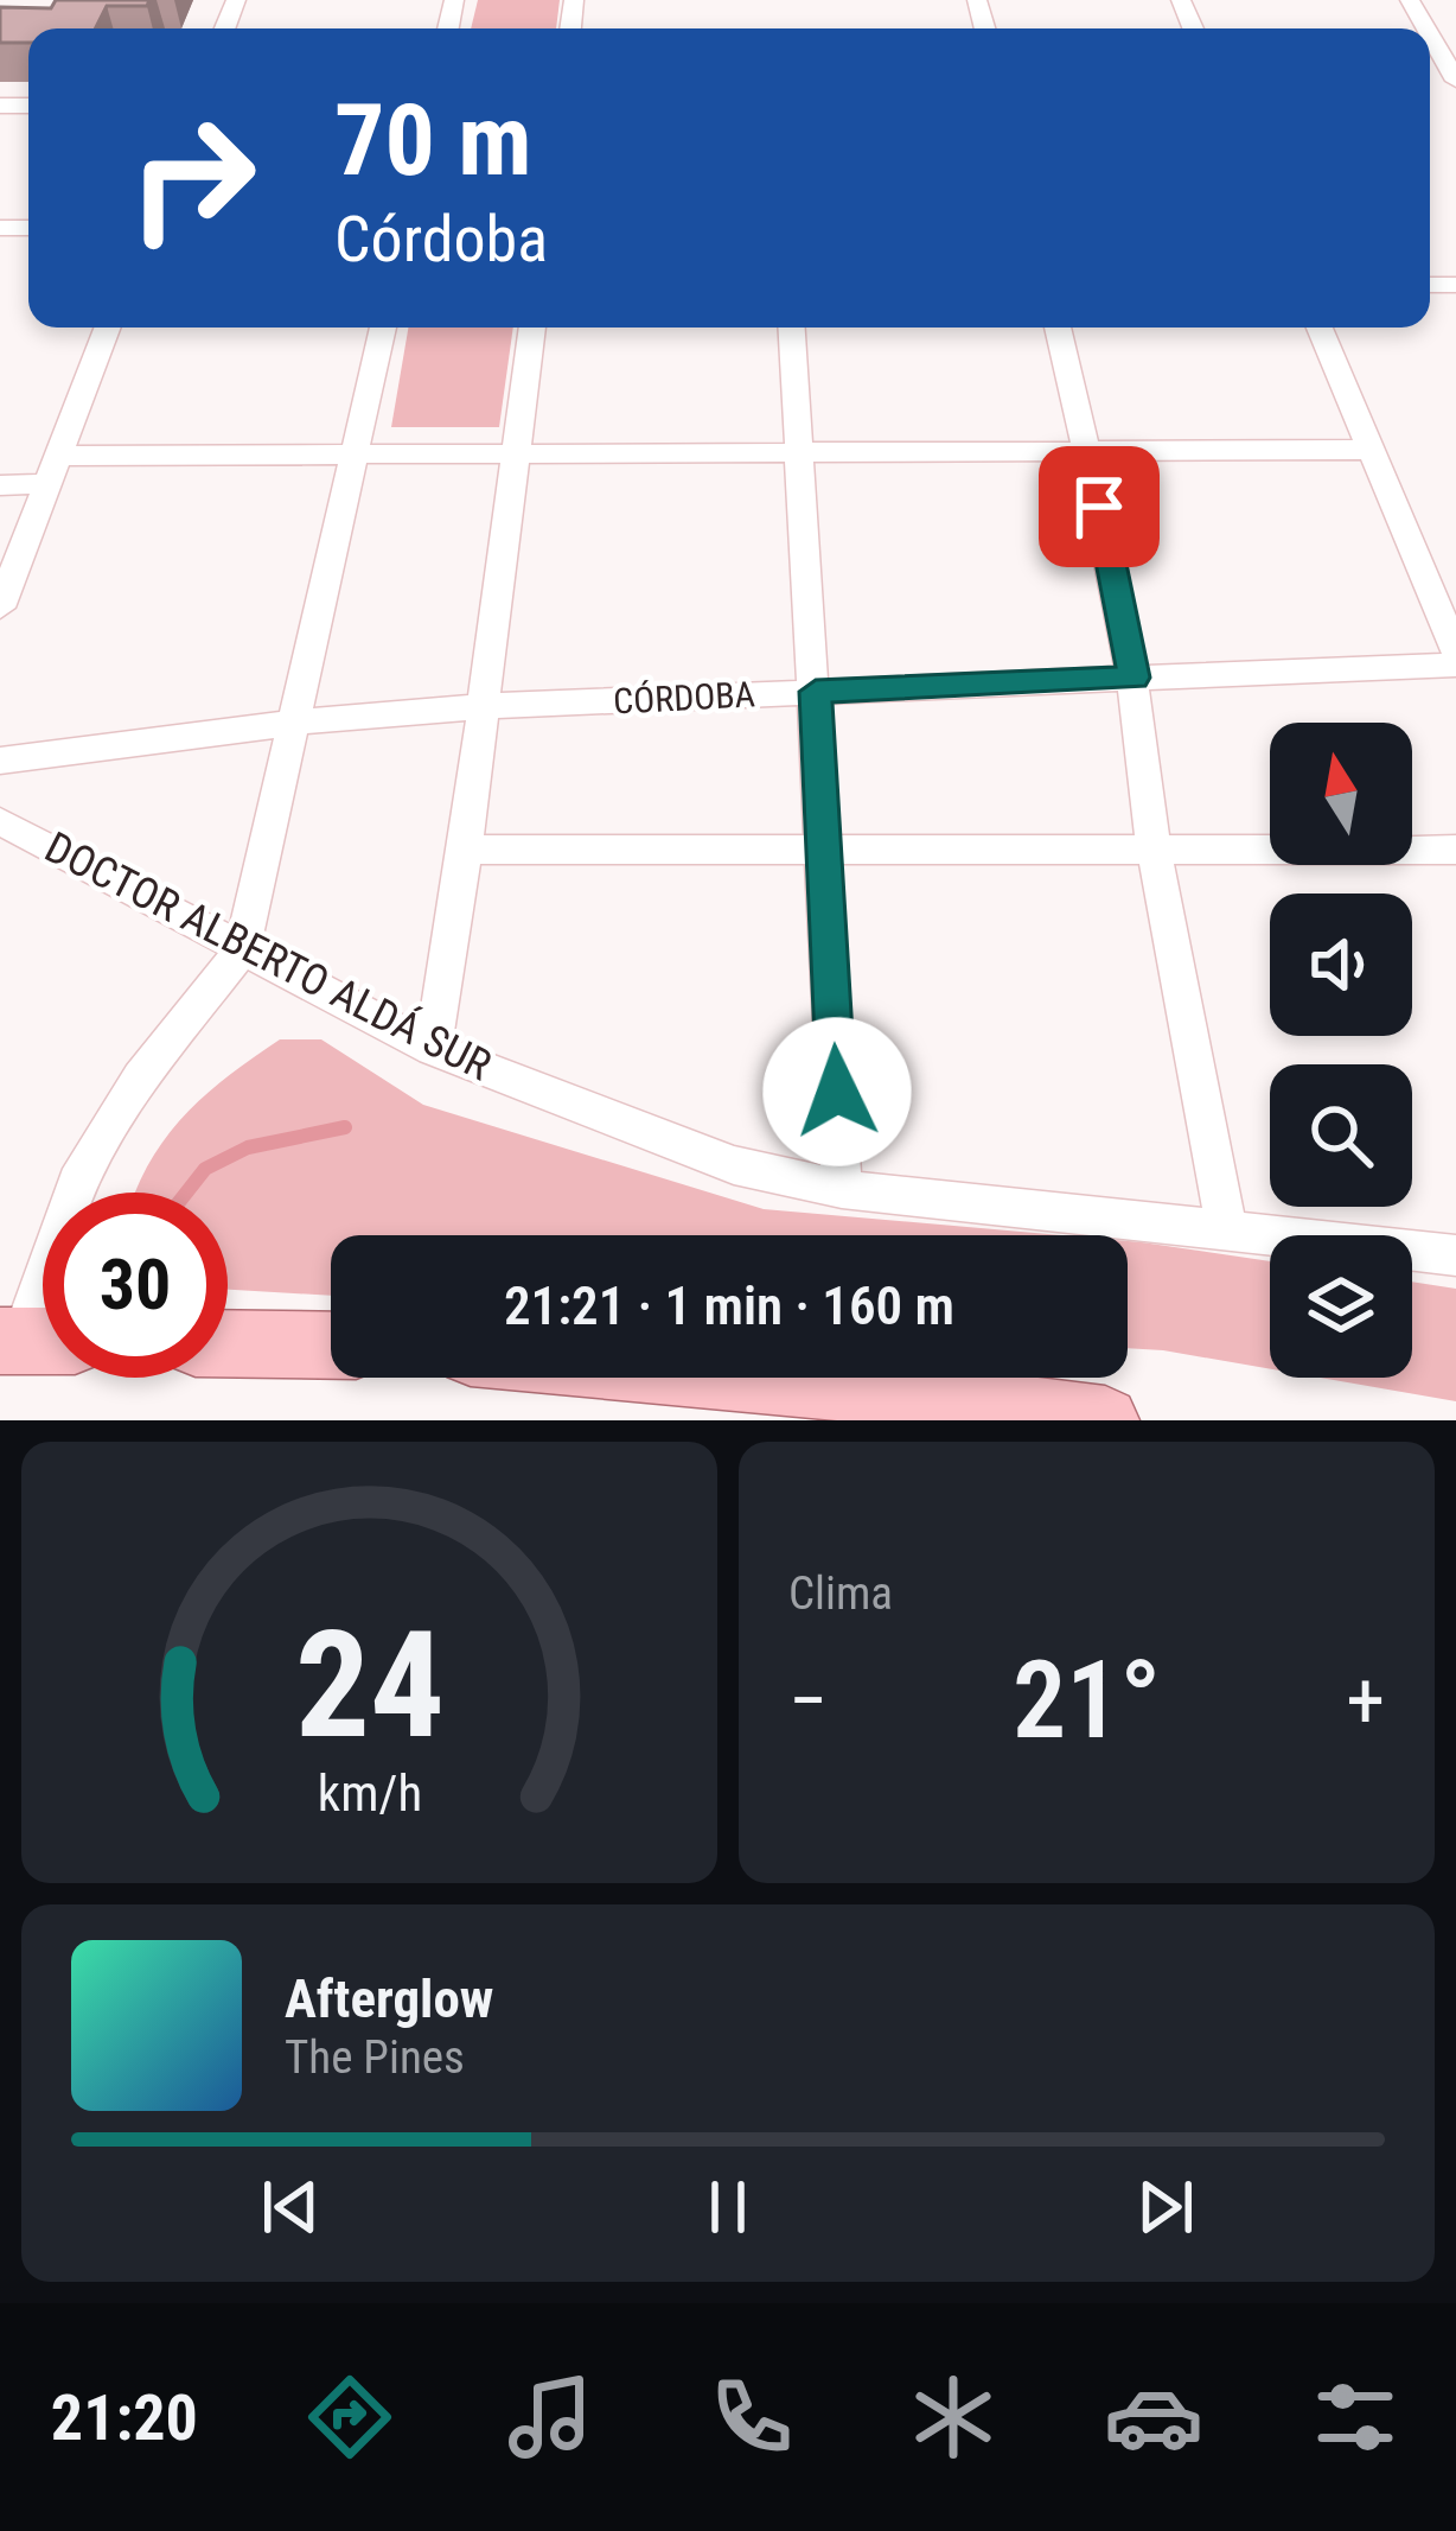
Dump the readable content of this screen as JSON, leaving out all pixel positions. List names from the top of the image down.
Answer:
{
  "streets": {
    "street": ["CÓRDOBA", "DOCTOR ALBERTO ALDÁ SUR"]
  },
  "north": "top",
  "page": {
    "turn": ["70 m", "Córdoba"],
    "limit": "30",
    "trip": "21:21 · 1 min · 160 m",
    "tile": "Clima",
    "heat": ["−", "21°", "+"],
    "song": ["Afterglow", "The Pines"],
    "tabs": "21:20",
    "gauge": ["24", "km/h"]
  }
}
